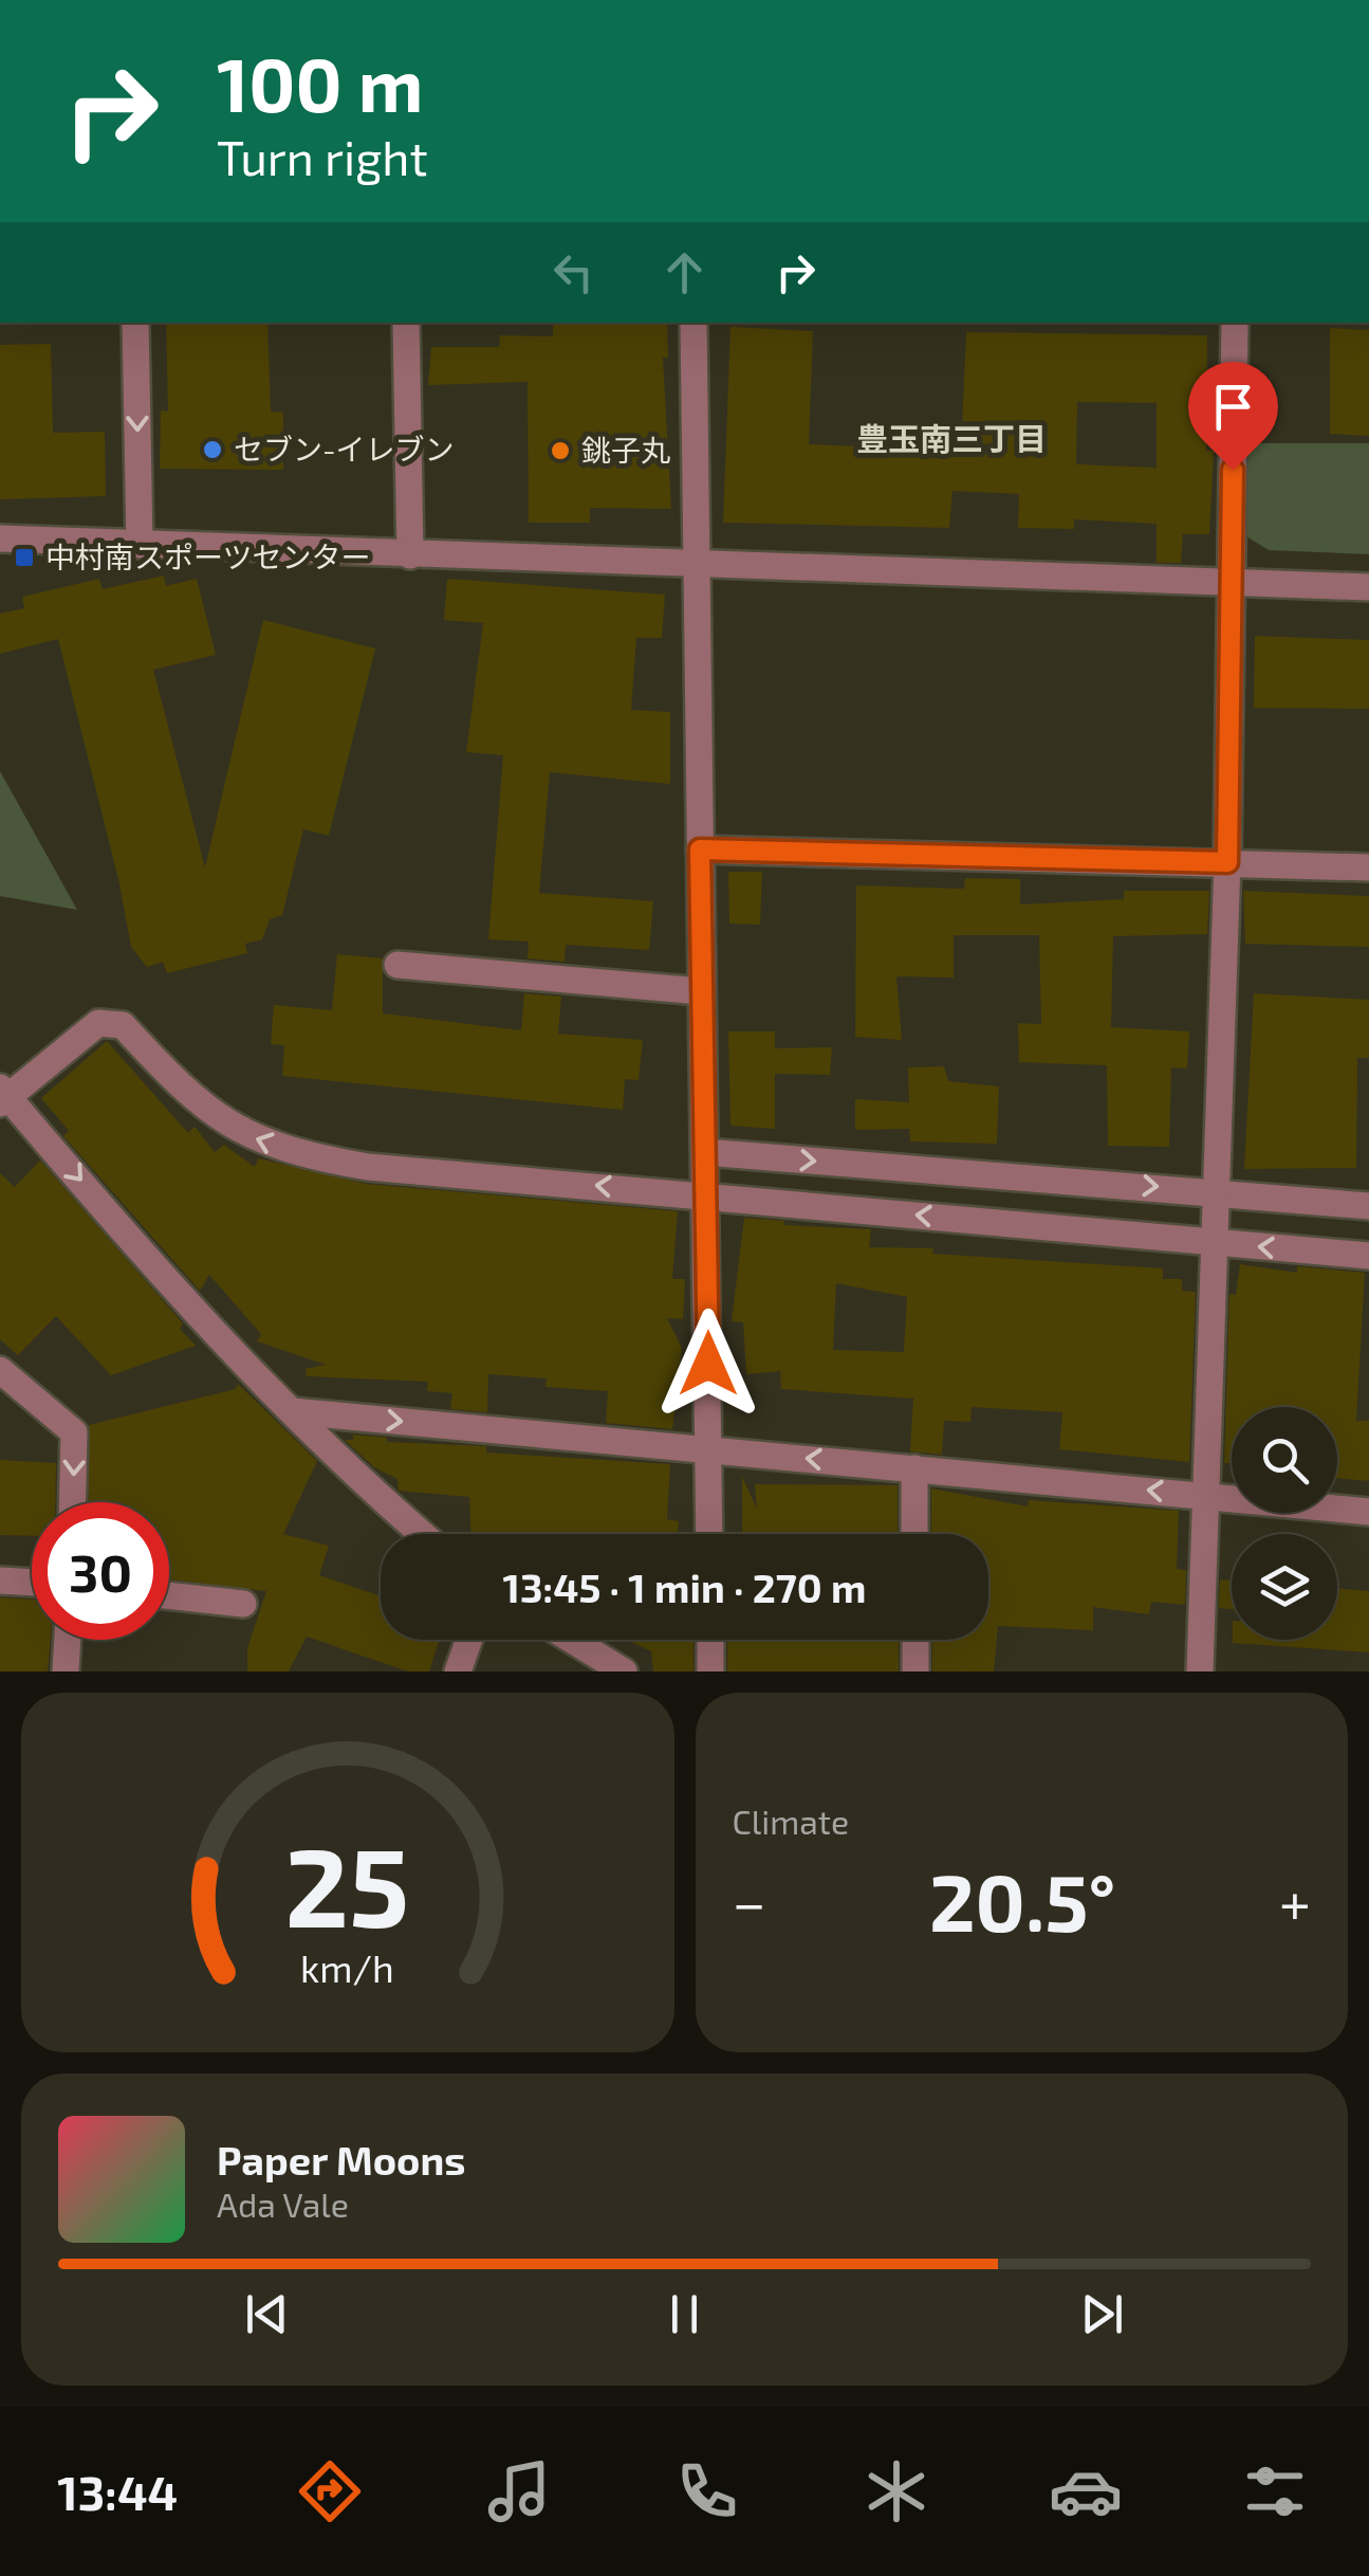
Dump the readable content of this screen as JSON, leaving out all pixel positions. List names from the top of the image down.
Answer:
{
  "districts": ["豊玉南三丁目"],
  "places": {
    "other": ["セブン-イレブン", "銚子丸"],
    "transit": ["中村南スポーツセンター"]
  },
  "page": {
    "turn": ["100 m", "Turn right"],
    "limit": "30",
    "trip": "13:45 · 1 min · 270 m",
    "tile": "Climate",
    "heat": ["−", "20.5°", "+"],
    "song": ["Paper Moons", "Ada Vale"],
    "tabs": "13:44",
    "gauge": ["25", "km/h"]
  }
}
